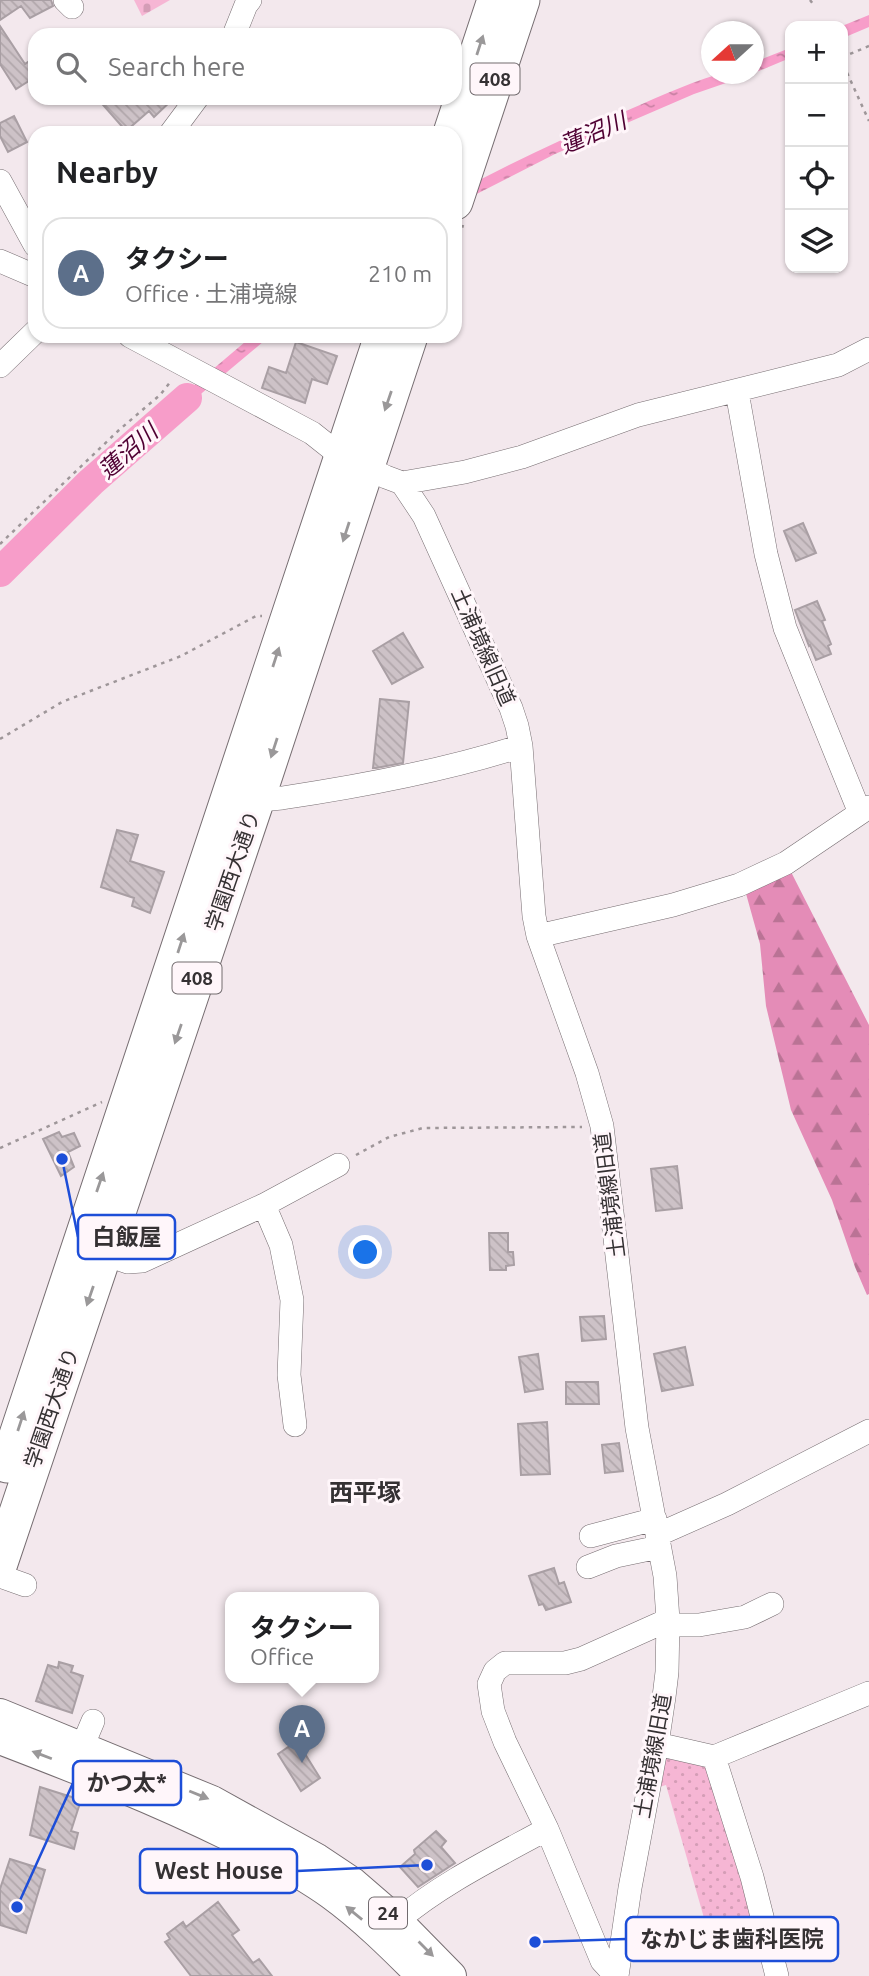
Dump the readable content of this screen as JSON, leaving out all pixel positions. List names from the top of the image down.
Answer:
{
  "streets": {
    "highway": ["408", "学園西大通り"],
    "main road": ["24"],
    "street": ["土浦境線旧道"]
  },
  "districts": ["西平塚"],
  "water": ["蓮沼川"],
  "places": [
    "白飯屋",
    "West House",
    "かつ太*",
    "なかじま歯科医院"
  ],
  "north": "left",
  "page": {
    "map_buttons": ["+", "−"],
    "search": "Search here",
    "heading": "Nearby",
    "list": [
      {
        "mark": "A",
        "name": "タクシー",
        "note": "Office · 土浦境線",
        "value": "210 m"
      }
    ],
    "popup": ["タクシー", "Office"],
    "pins": "A"
  }
}
